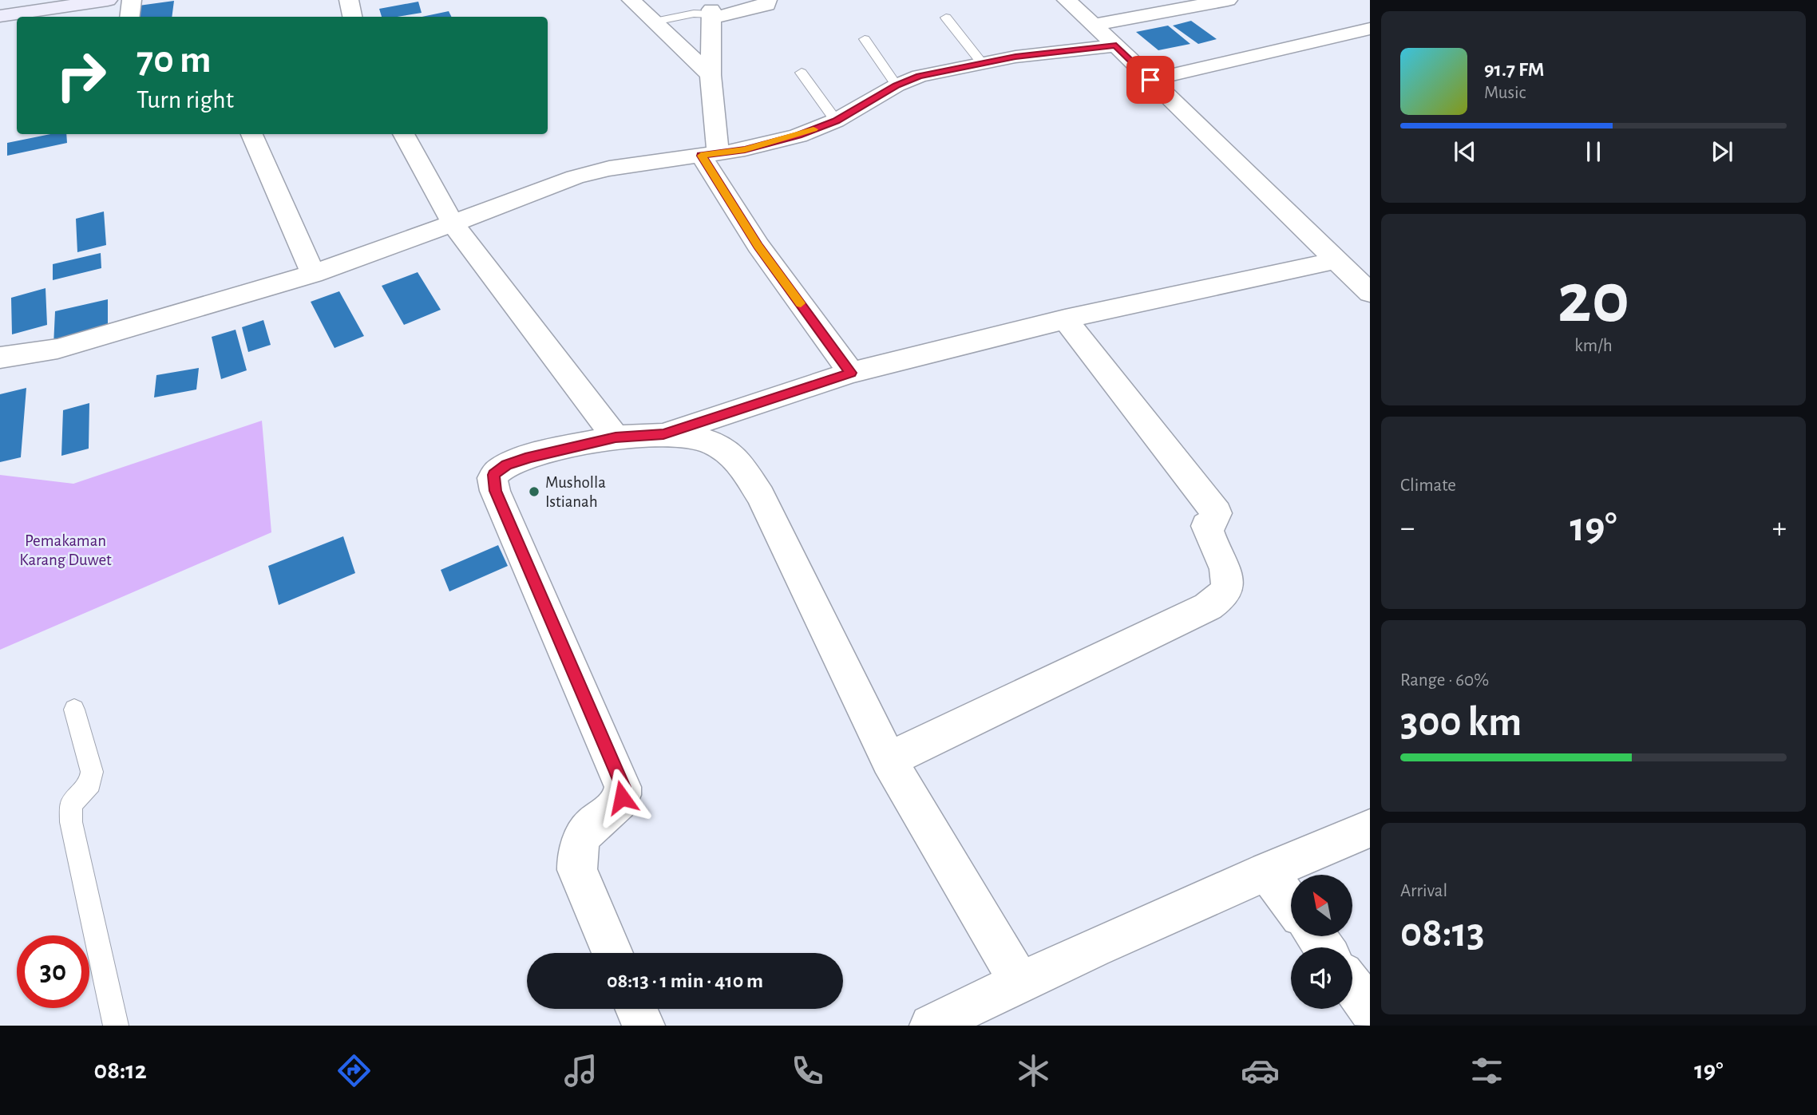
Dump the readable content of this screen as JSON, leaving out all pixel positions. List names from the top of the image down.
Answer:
{
  "parks": ["Pemakaman Karang Duwet"],
  "places": ["Musholla Istianah"],
  "north": "top left",
  "page": {
    "turn": ["70 m", "Turn right"],
    "song": ["91.7 FM", "Music"],
    "tile": [
      ["20", "km/h"],
      "Climate",
      ["Range · 60%", "300 km"],
      ["Arrival", "08:13"]
    ],
    "heat": ["−", "19°", "+"],
    "limit": "30",
    "trip": "08:13 · 1 min · 410 m",
    "tabs": ["08:12", "19°"]
  }
}
